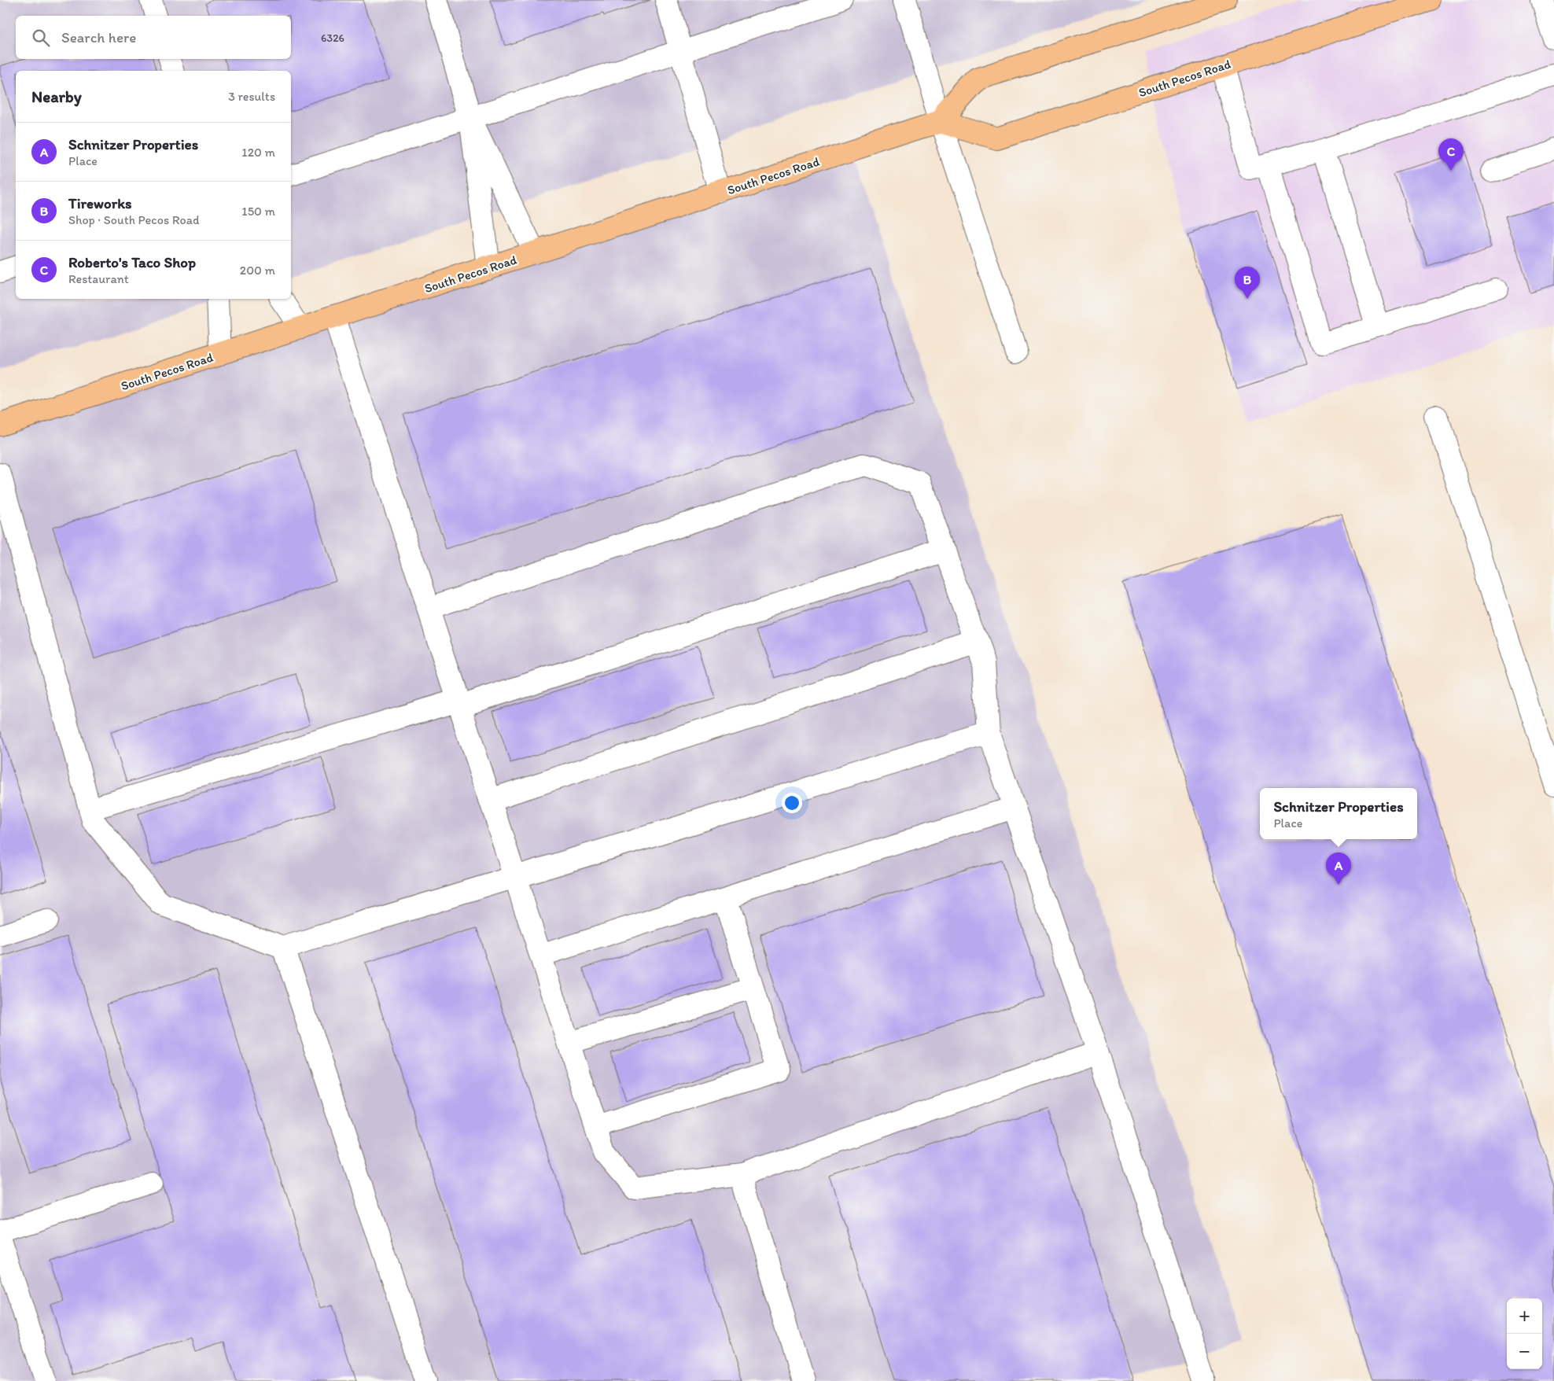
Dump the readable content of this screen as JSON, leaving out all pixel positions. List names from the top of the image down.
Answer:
{
  "streets": {
    "main road": ["South Pecos Road"]
  },
  "house_numbers": ["6326"],
  "page": {
    "search": "Search here",
    "heading": ["Nearby", "3 results"],
    "list": [
      {
        "mark": "A",
        "name": "Schnitzer Properties",
        "note": "Place",
        "value": "120 m"
      },
      {
        "mark": "B",
        "name": "Tireworks",
        "note": "Shop · South Pecos Road",
        "value": "150 m"
      },
      {
        "mark": "C",
        "name": "Roberto's Taco Shop",
        "note": "Restaurant",
        "value": "200 m"
      }
    ],
    "pins": ["C", "B", "A"],
    "popup": ["Schnitzer Properties", "Place"],
    "map_buttons": ["+", "−"]
  }
}
